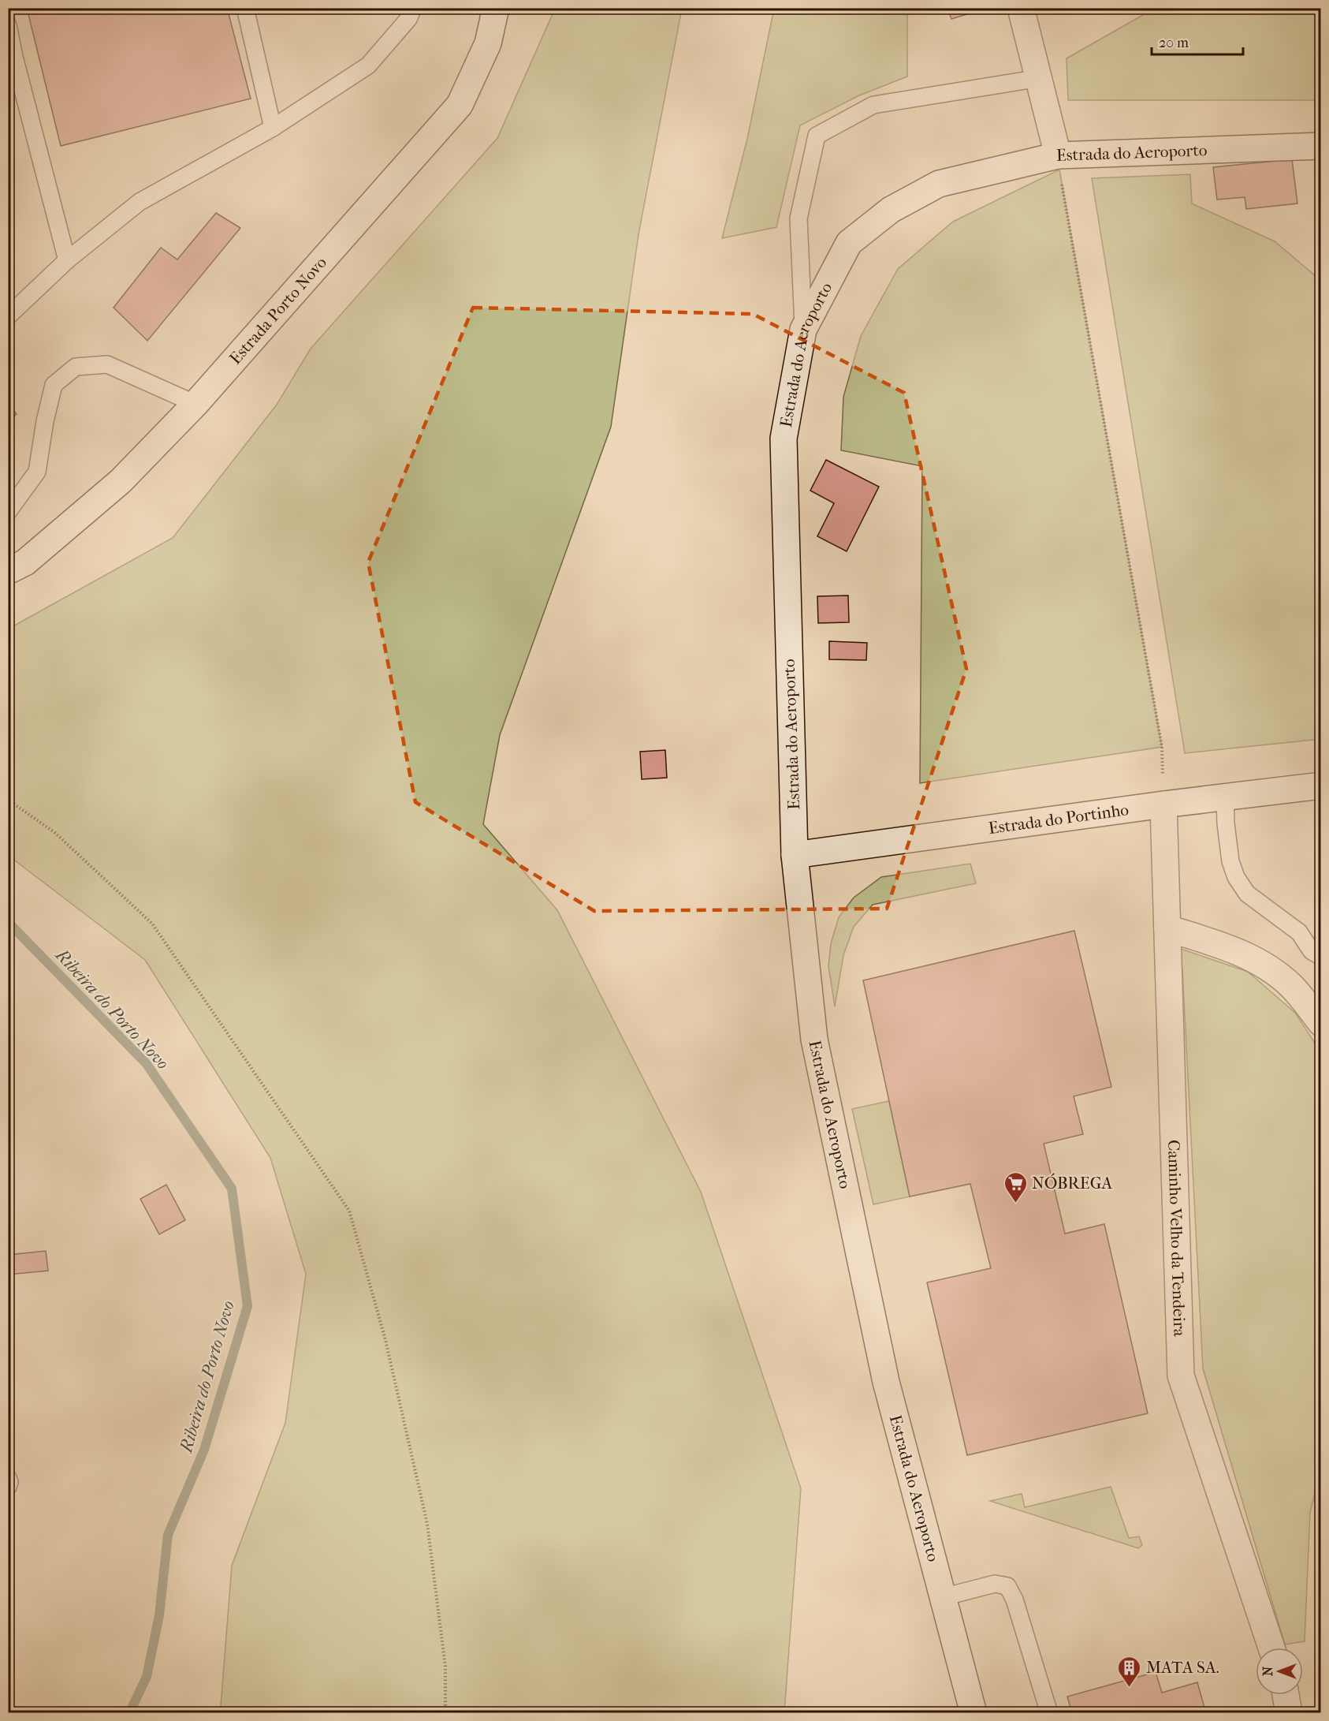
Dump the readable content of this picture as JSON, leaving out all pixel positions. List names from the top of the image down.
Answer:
{
  "streets": {
    "main road": [
      "Estrada do Aeroporto",
      "Estrada Porto Novo",
      "Estrada do Portinho",
      "Caminho Velho da Tendeira"
    ]
  },
  "crossings": [
    ["Estrada do Aeroporto", "Estrada do Portinho"],
    ["Estrada do Portinho", "Caminho Velho da Tendeira"]
  ],
  "water": ["Ribeira do Porto Novo"],
  "places": {
    "supermarket": ["NÓBREGA"],
    "building": ["MATA SA."]
  },
  "scale_bar": "20 m",
  "north": "left"
}
